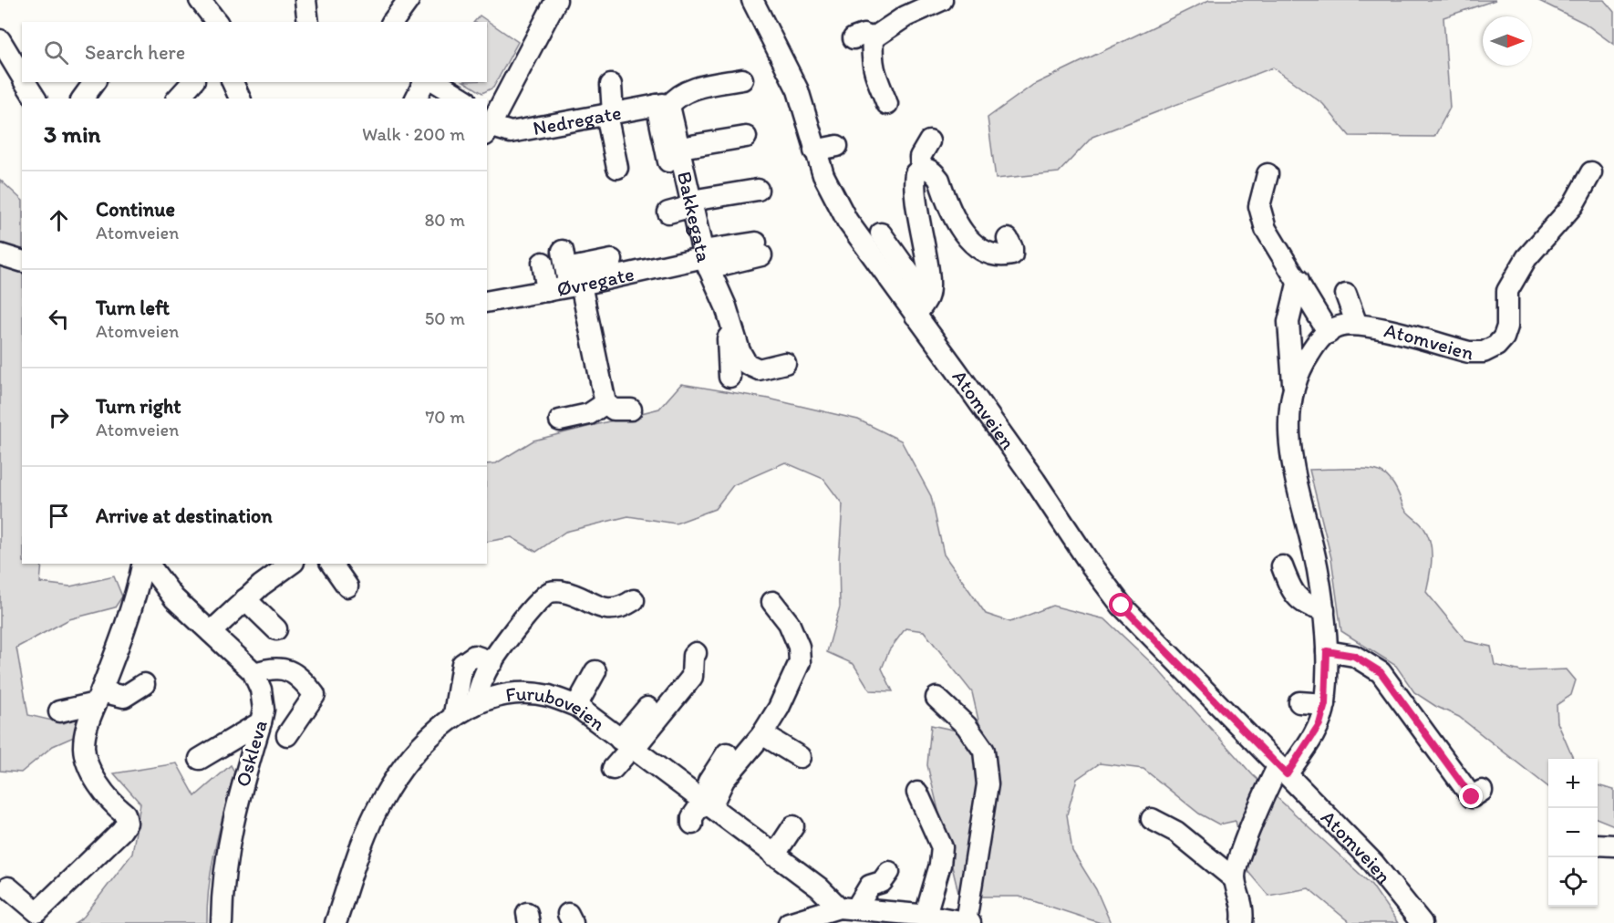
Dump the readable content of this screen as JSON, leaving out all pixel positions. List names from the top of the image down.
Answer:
{
  "streets": {
    "street": [
      "Nedregate",
      "Bakkegata",
      "Øvregate",
      "Atomveien",
      "Furuboveien",
      "Oskleva"
    ]
  },
  "crossings": [
    ["Nedregate", "Bakkegata"],
    ["Bakkegata", "Øvregate"]
  ],
  "north": "right",
  "page": {
    "search": "Search here",
    "heading": ["3 min", "Walk · 200 m"],
    "list": [
      ["Continue", "Atomveien", "80 m"],
      ["Turn left", "Atomveien", "50 m"],
      ["Turn right", "Atomveien", "70 m"],
      "Arrive at destination"
    ],
    "map_buttons": ["+", "−"]
  }
}
